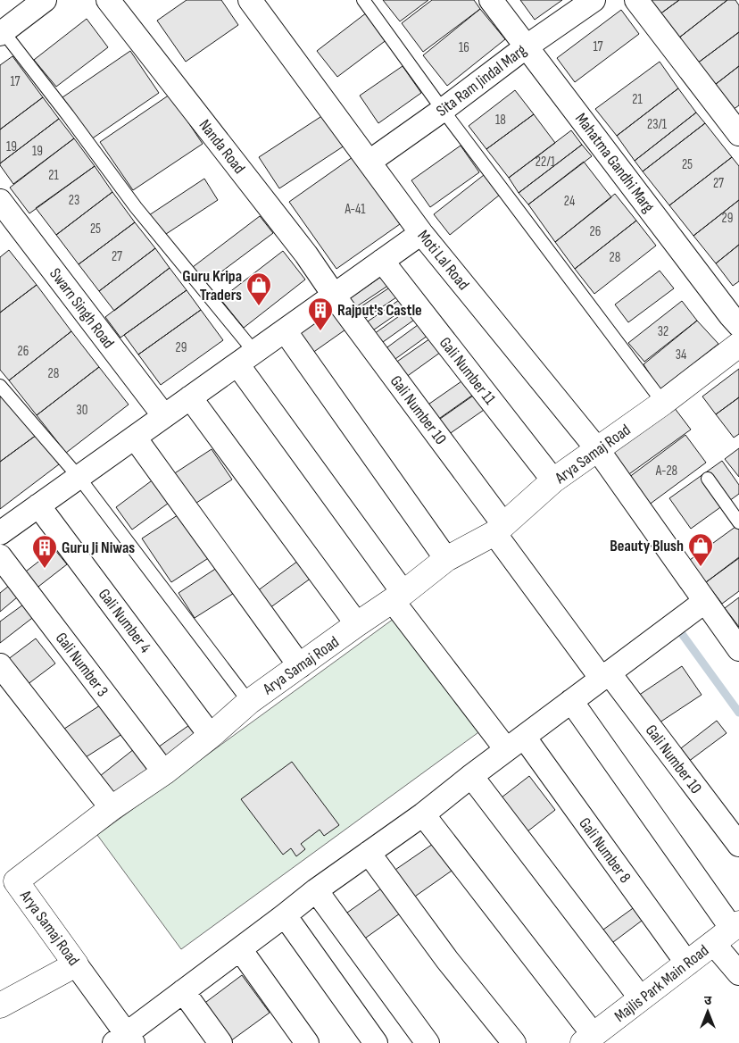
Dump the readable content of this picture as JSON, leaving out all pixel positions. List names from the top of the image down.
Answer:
{
  "streets": {
    "street": [
      "Sita Ram Jindal Marg",
      "Nanda Road",
      "Mahatma Gandhi Marg",
      "Moti Lal Road",
      "Swarn Singh Road",
      "Gali Number 11",
      "Gali Number 10",
      "Arya Samaj Road",
      "Gali Number 4",
      "Gali Number 3",
      "Gali Number 8",
      "Majlis Park Main Road"
    ]
  },
  "crossings": [
    ["Sita Ram Jindal Marg", "Mahatma Gandhi Marg"],
    ["Sita Ram Jindal Marg", "Moti Lal Road"],
    ["Nanda Road", "Gali Number 10"],
    ["Moti Lal Road", "Arya Samaj Road"],
    ["Gali Number 11", "Arya Samaj Road"],
    ["Gali Number 10", "Arya Samaj Road"],
    ["Arya Samaj Road", "Gali Number 4"],
    ["Arya Samaj Road", "Gali Number 3"],
    ["Arya Samaj Road", "Gali Number 8"],
    ["Gali Number 8", "Majlis Park Main Road"]
  ],
  "places": {
    "shop": ["Guru Kripa Traders", "Beauty Blush"],
    "building": ["Rajput's Castle", "Guru Ji Niwas"]
  },
  "house_numbers": [
    "17",
    "16",
    "17",
    "21",
    "18",
    "23/1",
    "19",
    "19",
    "22/1",
    "25",
    "21",
    "27",
    "23",
    "24",
    "A-41",
    "29",
    "25",
    "26",
    "27",
    "28",
    "32",
    "29",
    "26",
    "34",
    "28",
    "30",
    "A-28"
  ],
  "north": "top"
}
